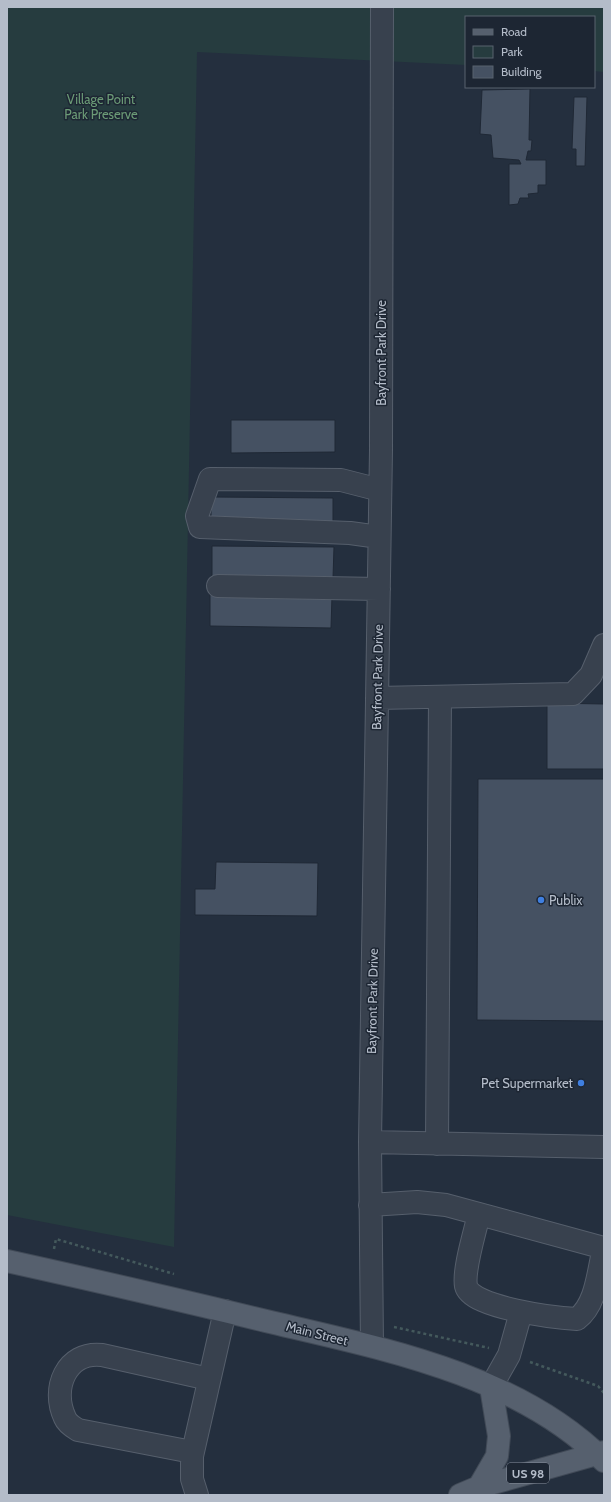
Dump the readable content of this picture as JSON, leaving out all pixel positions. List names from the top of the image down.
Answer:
{
  "streets": {
    "main road": ["Main Street", "US 98"],
    "street": ["Bayfront Park Drive"]
  },
  "crossings": [
    ["Bayfront Park Drive", "Main Street"],
    ["Main Street", "US 98"]
  ],
  "parks": ["Village Point Park Preserve"],
  "places": ["Publix", "Pet Supermarket"],
  "legend": ["Road", "Park", "Building"]
}
